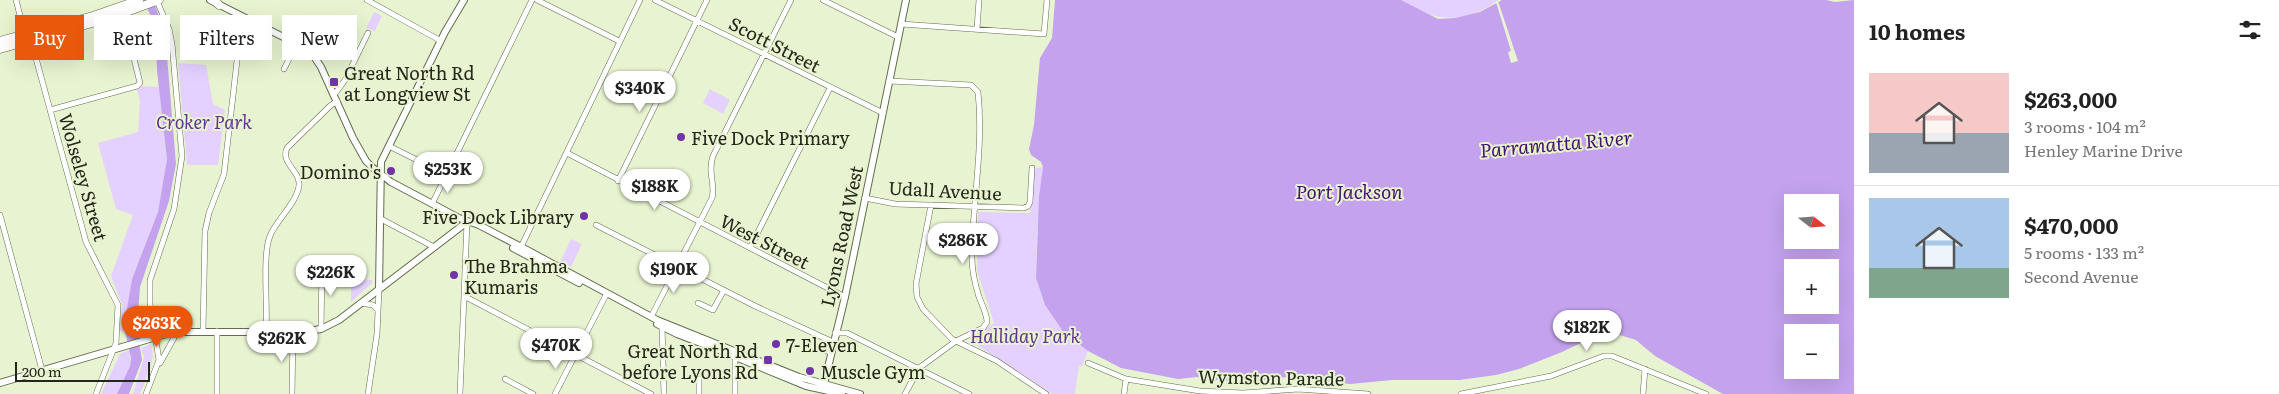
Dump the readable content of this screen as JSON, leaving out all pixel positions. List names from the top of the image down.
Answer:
{
  "streets": {
    "main road": ["Lyons Road West"],
    "street": [
      "Scott Street",
      "Wolseley Street",
      "Udall Avenue",
      "West Street",
      "Wymston Parade"
    ]
  },
  "crossings": [
    ["Scott Street", "Lyons Road West"],
    ["Udall Avenue", "Lyons Road West"],
    ["Lyons Road West", "West Street"]
  ],
  "water": ["Parramatta River", "Port Jackson"],
  "parks": ["Croker Park", "Halliday Park"],
  "places": {
    "transit": ["Great North Rd at Longview St", "Great North Rd before Lyons Rd"],
    "other": [
      "Five Dock Primary",
      "Domino's",
      "Five Dock Library",
      "The Brahma Kumaris",
      "7-Eleven",
      "Muscle Gym"
    ]
  },
  "scale_bar": "200 m",
  "north": "right",
  "page": {
    "heading": "10 homes",
    "chip": [
      "Buy",
      "Rent",
      "Filters",
      "New"
    ],
    "list": [
      {
        "name": "$263,000",
        "note": "3 rooms · 104 m² · Henley Marine Drive"
      },
      {
        "name": "$470,000",
        "note": "5 rooms · 133 m² · Second Avenue"
      }
    ],
    "price": [
      "$340K",
      "$253K",
      "$188K",
      "$286K",
      "$190K",
      "$226K",
      "$263K",
      "$182K",
      "$262K",
      "$470K"
    ],
    "map_buttons": ["+", "−"],
    "scale": "200 m"
  }
}
